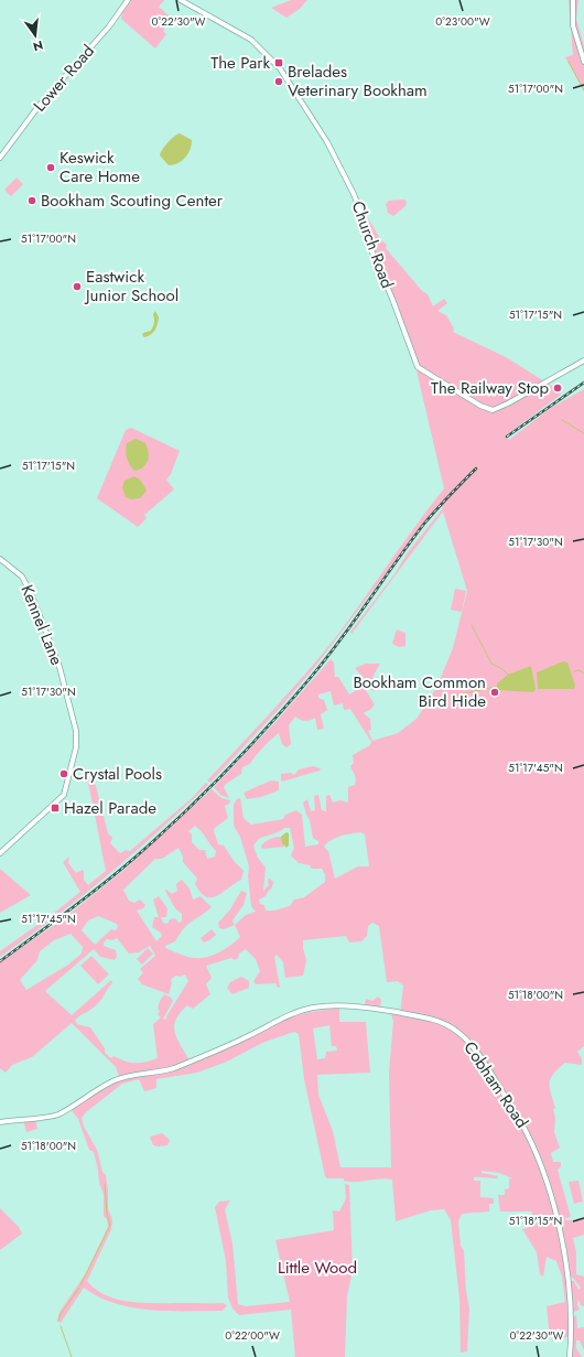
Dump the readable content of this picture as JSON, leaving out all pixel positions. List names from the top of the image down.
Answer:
{
  "streets": {
    "street": [
      "Lower Road",
      "Church Road",
      "Kennel Lane",
      "Cobham Road"
    ]
  },
  "parks": ["Little Wood"],
  "places": {
    "transit": ["The Park", "Hazel Parade"],
    "other": [
      "Brelades Veterinary Bookham",
      "Keswick Care Home",
      "Bookham Scouting Center",
      "Eastwick Junior School",
      "The Railway Stop",
      "Bookham Common Bird Hide",
      "Crystal Pools"
    ]
  },
  "north": "bottom",
  "coordinates": [
    "0°22'30\"W",
    "0°23'00\"W",
    "51°17'00\"N",
    "51°17'15\"N",
    "51°17'30\"N",
    "51°17'45\"N",
    "51°18'00\"N",
    "51°18'15\"N",
    "0°22'00\"W"
  ]
}
